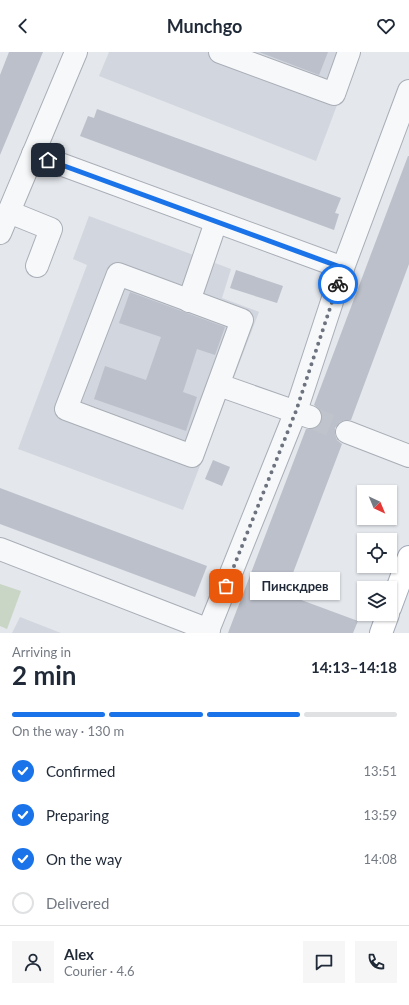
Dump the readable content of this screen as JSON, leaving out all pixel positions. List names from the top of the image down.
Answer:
{
  "places": ["Пинскдрев"],
  "north": "bottom right",
  "page": {
    "header": "Munchgo",
    "bubble": "Пинскдрев",
    "heading": ["2 min", "Arriving in", "14:13–14:18"],
    "panel": ["Alex", "Courier · 4.6"],
    "bar": "On the way · 130 m",
    "list": [
      ["Confirmed", "13:51"],
      ["Preparing", "13:59"],
      ["On the way", "14:08"],
      "Delivered"
    ]
  }
}
